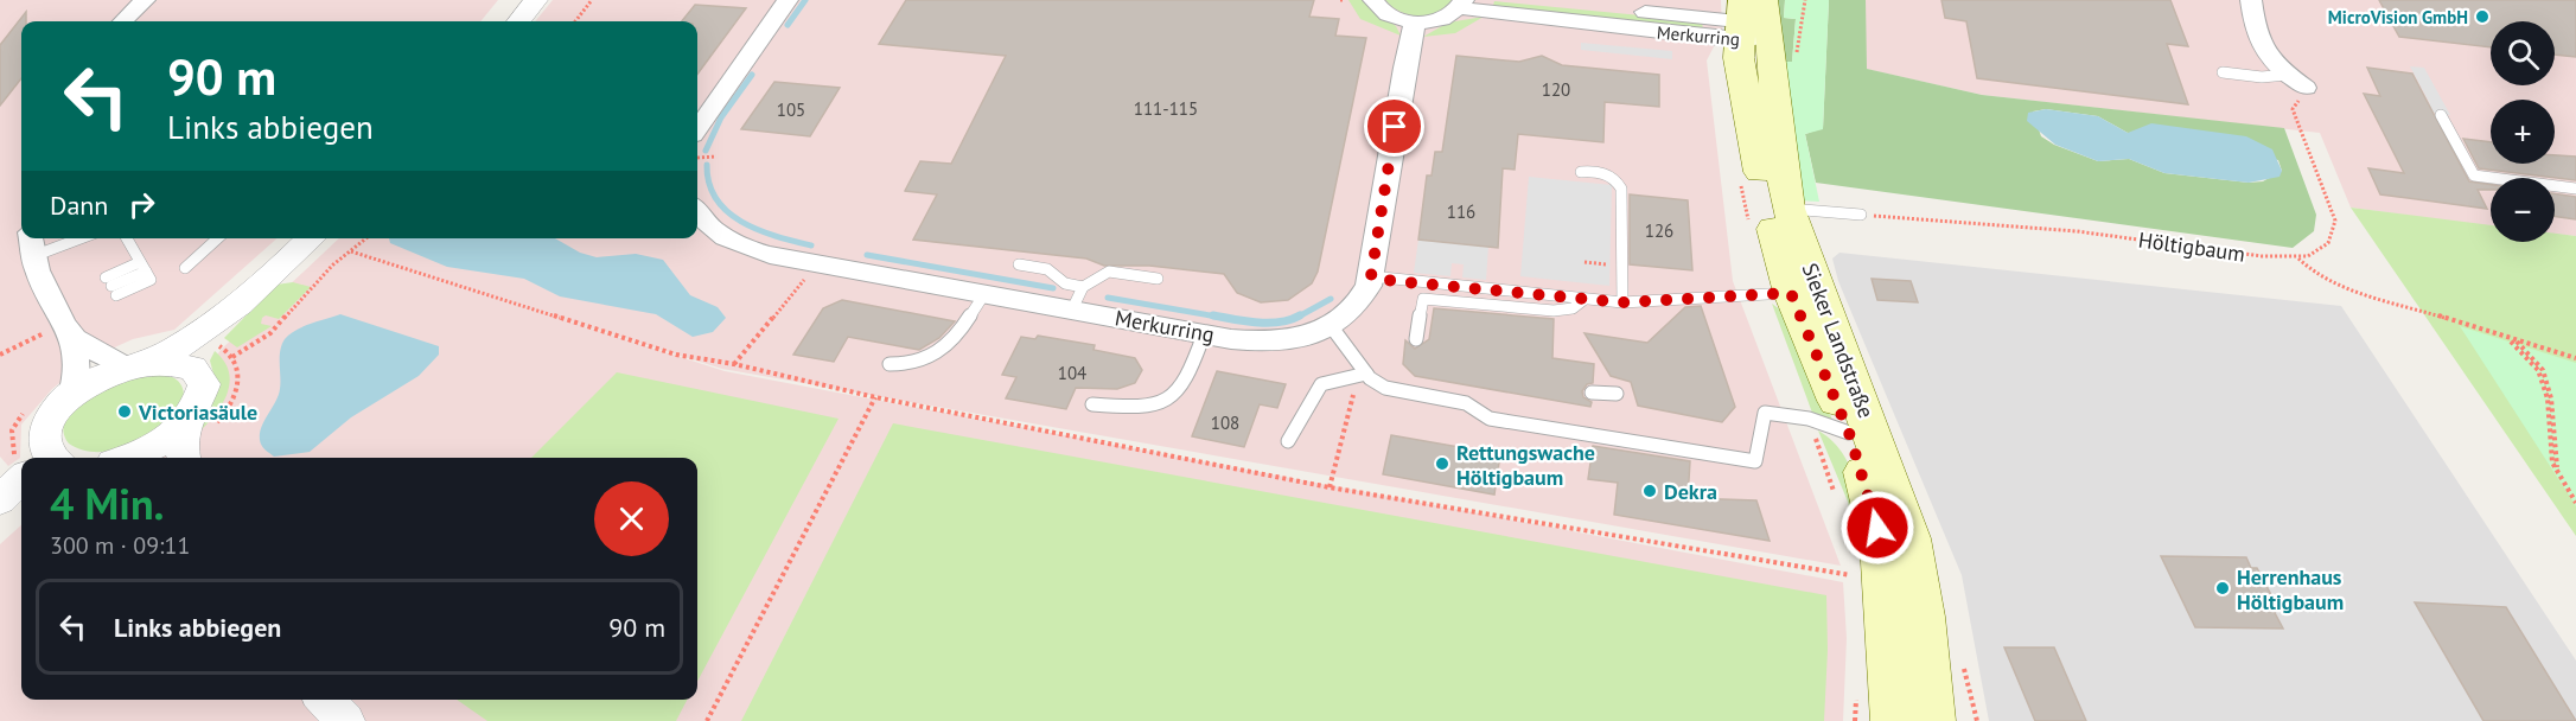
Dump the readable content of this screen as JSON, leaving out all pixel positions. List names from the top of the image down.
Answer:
{
  "streets": {
    "main road": ["Sieker Landstraße"],
    "street": ["Merkurring"],
    "path": ["Höltigbaum"]
  },
  "crossings": [
    ["Merkurring", "Sieker Landstraße"]
  ],
  "places": [
    "MicroVision GmbH",
    "Victoriasäule",
    "Rettungswache Höltigbaum",
    "Dekra",
    "Herrenhaus Höltigbaum"
  ],
  "house_numbers": [
    "120",
    "111-115",
    "105",
    "116",
    "126",
    "104",
    "108"
  ],
  "page": {
    "map_buttons": ["+", "−"],
    "turn": ["90 m", "Links abbiegen"],
    "then": "Dann",
    "heading": ["4 Min.", "300 m · 09:11"],
    "list": [
      {
        "name": "Links abbiegen",
        "value": "90 m"
      }
    ]
  }
}
